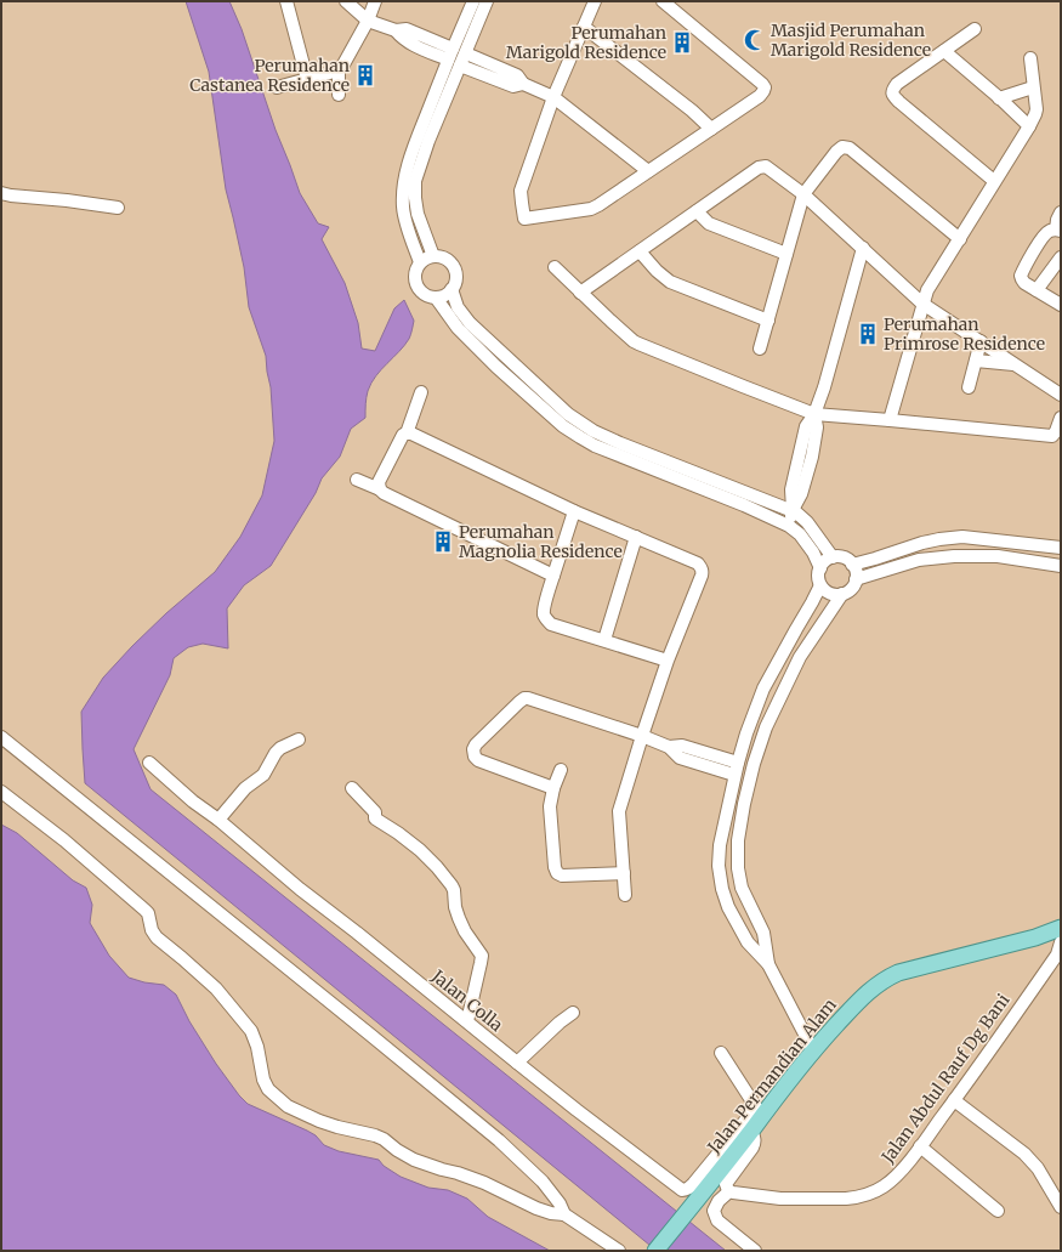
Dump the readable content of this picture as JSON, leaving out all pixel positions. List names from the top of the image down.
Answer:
{
  "streets": {
    "main road": ["Jalan Permandian Alam"],
    "street": ["Jalan Colla", "Jalan Abdul Rauf Dg Bani"]
  },
  "crossings": [
    ["Jalan Colla", "Jalan Permandian Alam"]
  ],
  "places": {
    "mosque": ["Masjid Perumahan Marigold Residence"],
    "building": [
      "Perumahan Marigold Residence",
      "Perumahan Castanea Residence",
      "Perumahan Primrose Residence",
      "Perumahan Magnolia Residence"
    ]
  }
}
